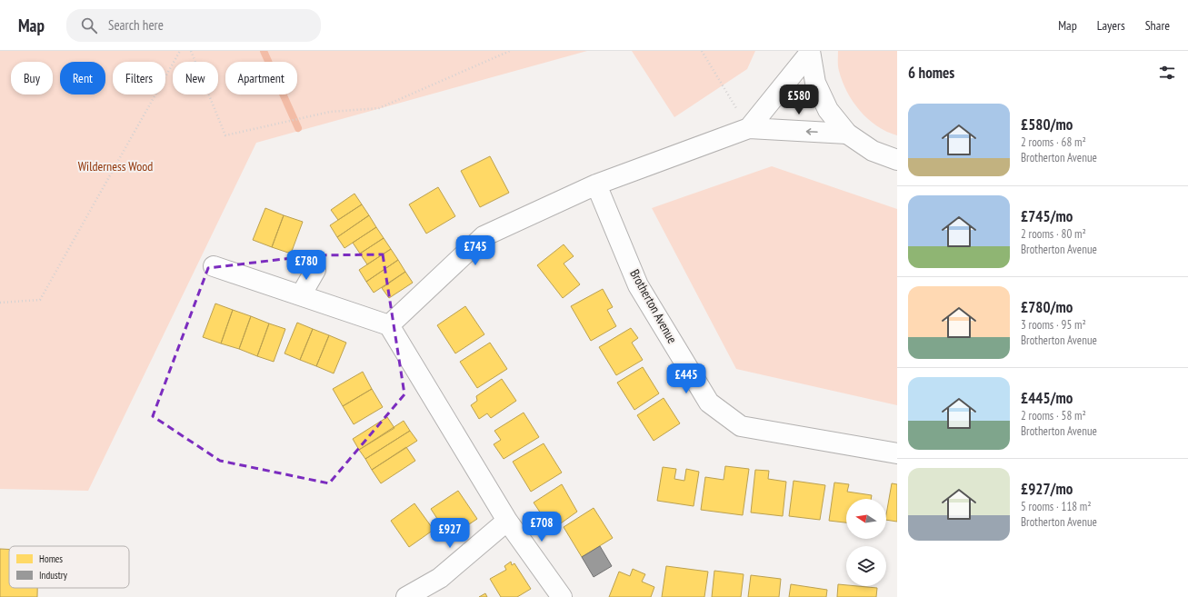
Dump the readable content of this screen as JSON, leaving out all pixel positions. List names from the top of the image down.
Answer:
{
  "streets": {
    "street": ["Brotherton Avenue"]
  },
  "parks": ["Wilderness Wood"],
  "legend": ["Homes", "Industry"],
  "north": "left",
  "page": {
    "header": "Map",
    "search": "Search here",
    "nav": ["Map", "Layers", "Share"],
    "heading": "6 homes",
    "chip": [
      "Buy",
      "Rent",
      "Filters",
      "New",
      "Apartment"
    ],
    "price": [
      "£580",
      "£745",
      "£780",
      "£445",
      "£708",
      "£927"
    ],
    "list": [
      {
        "name": "£580/mo",
        "note": "2 rooms · 68 m² · Brotherton Avenue"
      },
      {
        "name": "£745/mo",
        "note": "2 rooms · 80 m² · Brotherton Avenue"
      },
      {
        "name": "£780/mo",
        "note": "3 rooms · 95 m² · Brotherton Avenue"
      },
      {
        "name": "£445/mo",
        "note": "2 rooms · 58 m² · Brotherton Avenue"
      },
      {
        "name": "£927/mo",
        "note": "5 rooms · 118 m² · Brotherton Avenue"
      }
    ]
  }
}
